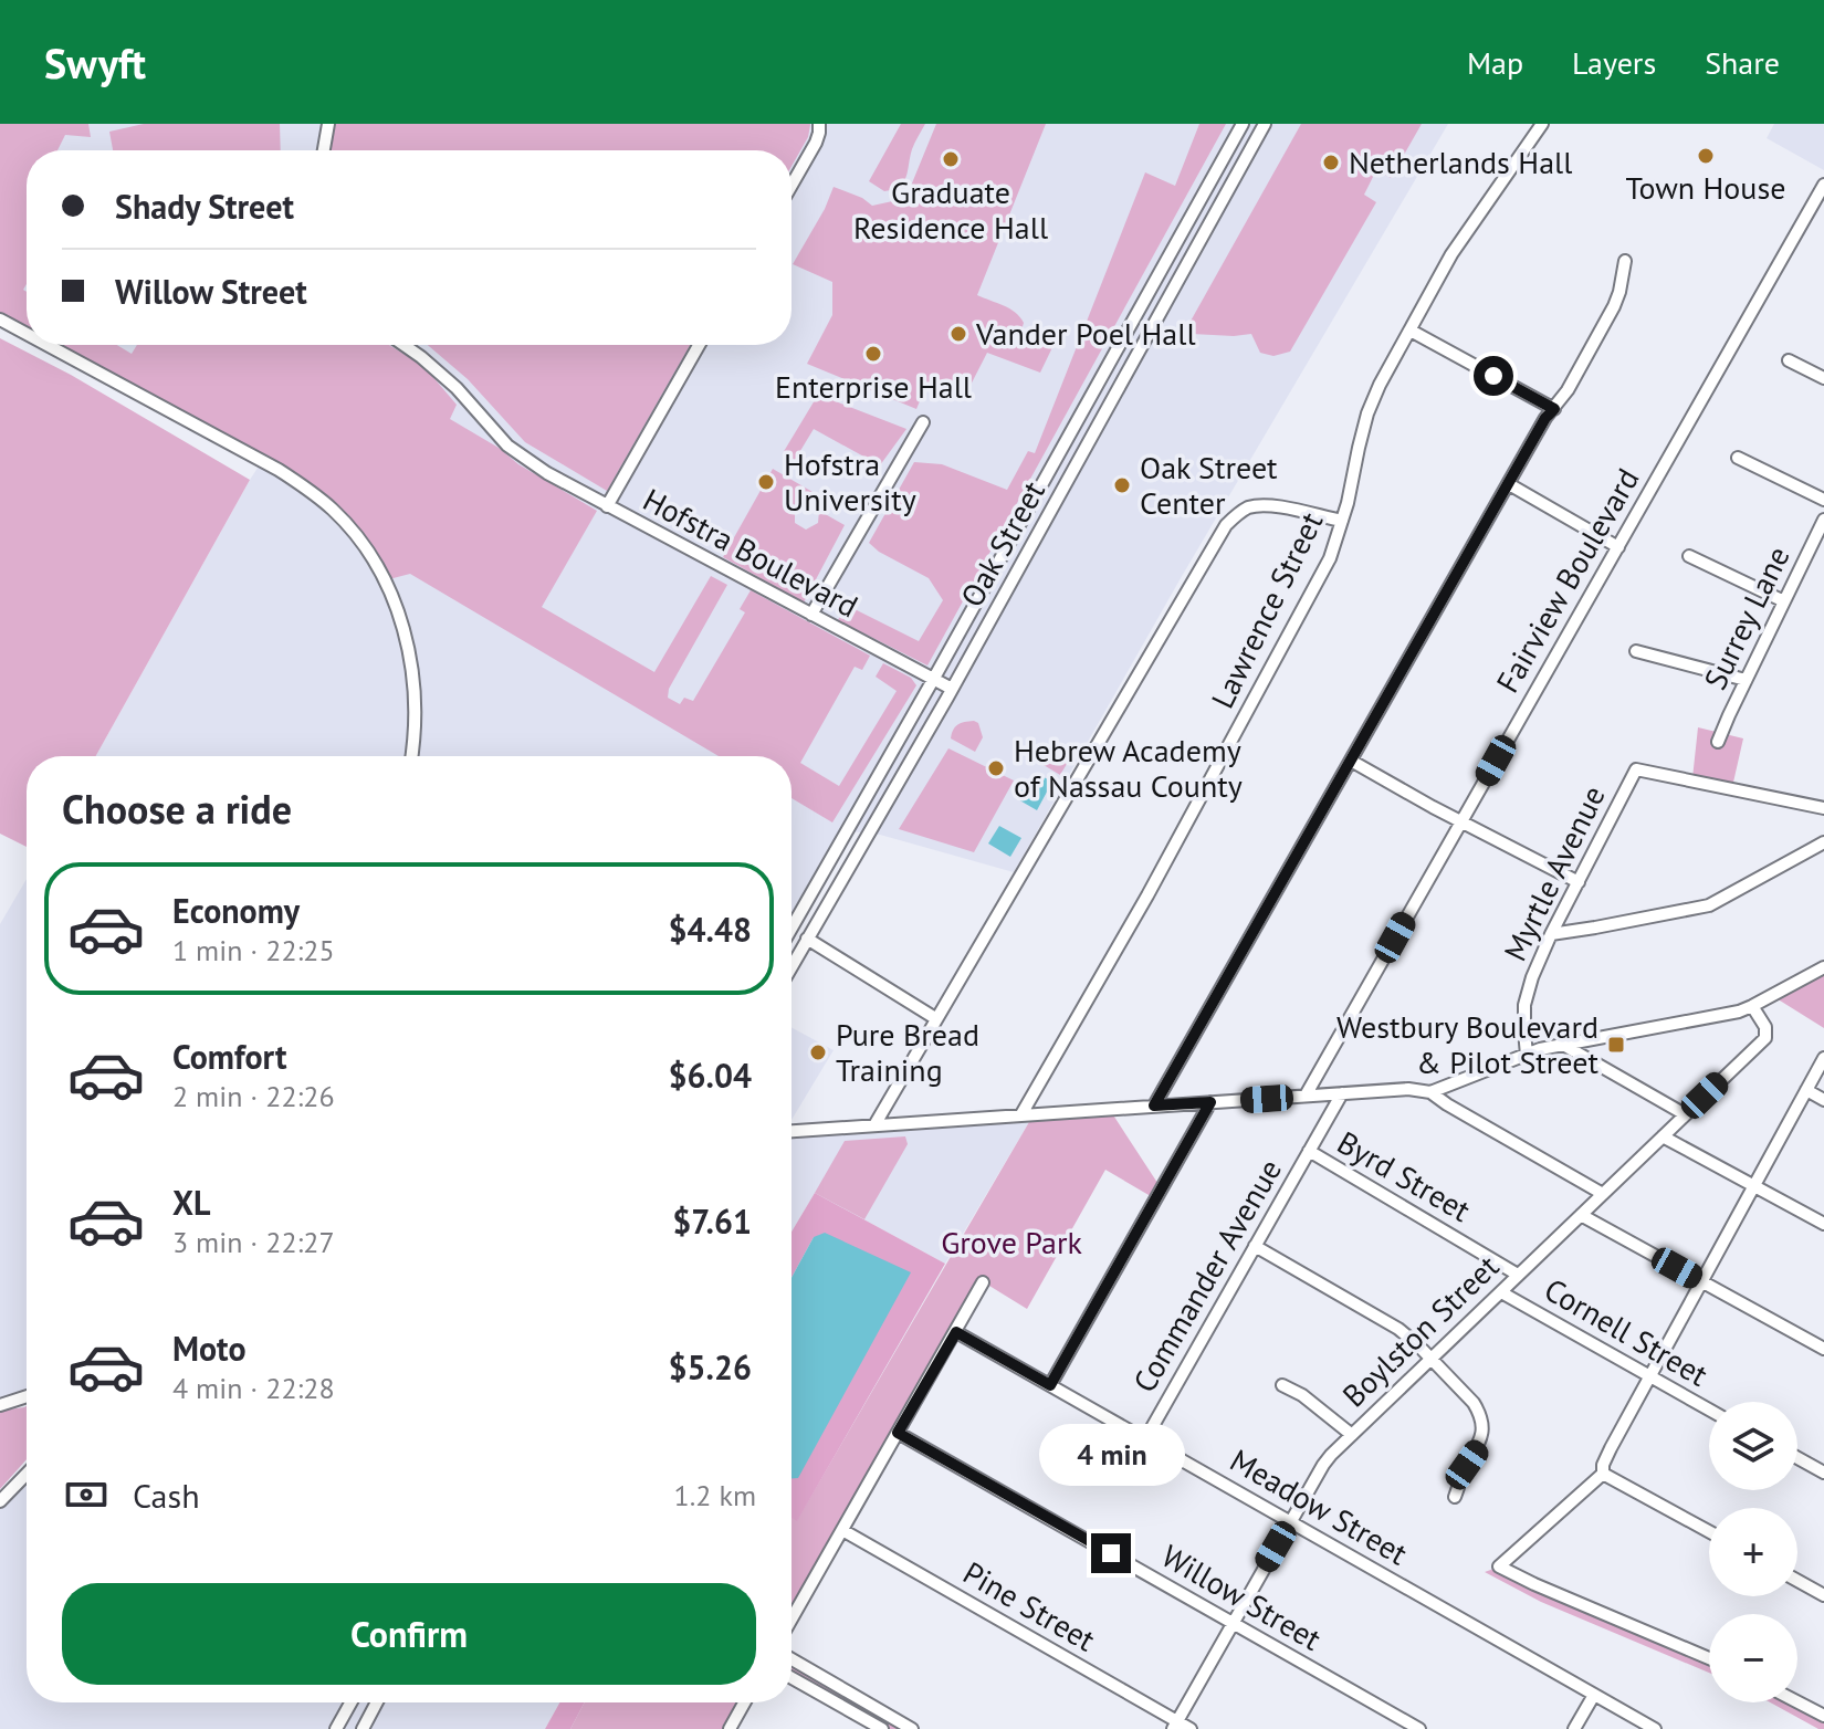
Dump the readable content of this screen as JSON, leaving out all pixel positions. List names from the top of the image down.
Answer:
{
  "streets": {
    "street": [
      "Oak Street",
      "Hofstra Boulevard",
      "Fairview Boulevard",
      "Lawrence Street",
      "Surrey Lane",
      "Myrtle Avenue",
      "Byrd Street",
      "Commander Avenue",
      "Boylston Street",
      "Cornell Street",
      "Meadow Street",
      "Willow Street",
      "Pine Street"
    ]
  },
  "crossings": [
    ["Oak Street", "Hofstra Boulevard"],
    ["Byrd Street", "Commander Avenue"],
    ["Byrd Street", "Boylston Street"],
    ["Commander Avenue", "Meadow Street"],
    ["Boylston Street", "Cornell Street"],
    ["Boylston Street", "Meadow Street"],
    ["Boylston Street", "Willow Street"],
    ["Boylston Street", "Pine Street"]
  ],
  "parks": ["Grove Park"],
  "places": {
    "other": [
      "Town House",
      "Graduate Residence Hall",
      "Netherlands Hall",
      "Vander Poel Hall",
      "Enterprise Hall",
      "Hofstra University",
      "Oak Street Center",
      "Hebrew Academy of Nassau County",
      "Pure Bread Training"
    ],
    "transit": ["Westbury Boulevard & Pilot Street"]
  },
  "page": {
    "header": "Swyft",
    "nav": ["Map", "Layers", "Share"],
    "banner": ["Shady Street", "Willow Street"],
    "heading": "Choose a ride",
    "list": [
      {
        "name": "Economy",
        "note": "1 min · 22:25",
        "value": "$4.48"
      },
      {
        "name": "Comfort",
        "note": "2 min · 22:26",
        "value": "$6.04"
      },
      {
        "name": "XL",
        "note": "3 min · 22:27",
        "value": "$7.61"
      },
      {
        "name": "Moto",
        "note": "4 min · 22:28",
        "value": "$5.26"
      }
    ],
    "map_buttons": ["+", "−"],
    "bubble": "4 min",
    "pay": ["Cash", "1.2 km"],
    "buttons": "Confirm"
  }
}
